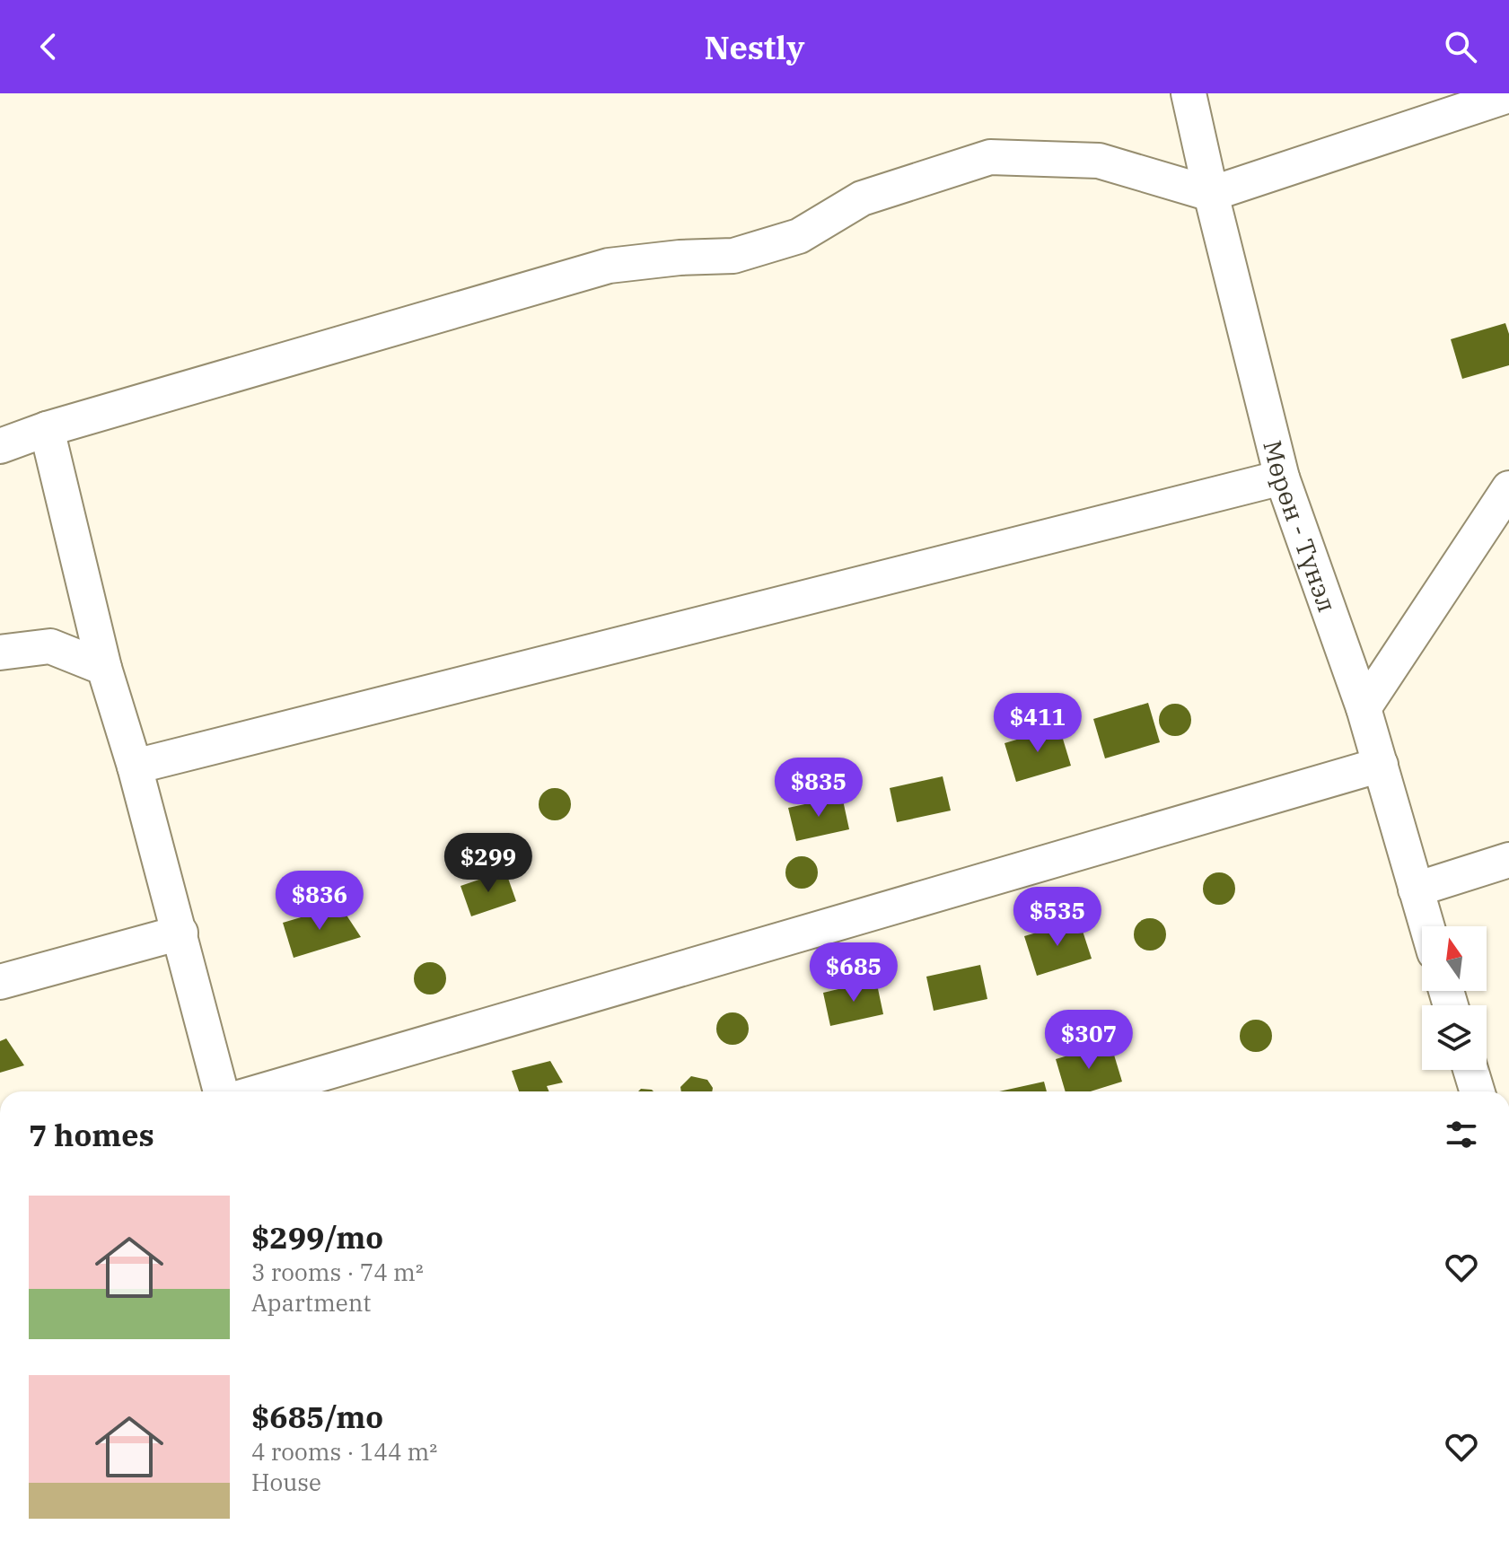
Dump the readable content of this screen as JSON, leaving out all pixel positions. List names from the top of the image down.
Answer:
{
  "streets": {
    "street": ["Мөрөн - Түнэл"]
  },
  "north": "top",
  "page": {
    "header": "Nestly",
    "price": [
      "$411",
      "$835",
      "$299",
      "$836",
      "$535",
      "$685",
      "$307"
    ],
    "heading": "7 homes",
    "list": [
      {
        "name": "$299/mo",
        "note": "3 rooms · 74 m² · Apartment"
      },
      {
        "name": "$685/mo",
        "note": "4 rooms · 144 m² · House"
      }
    ]
  }
}
